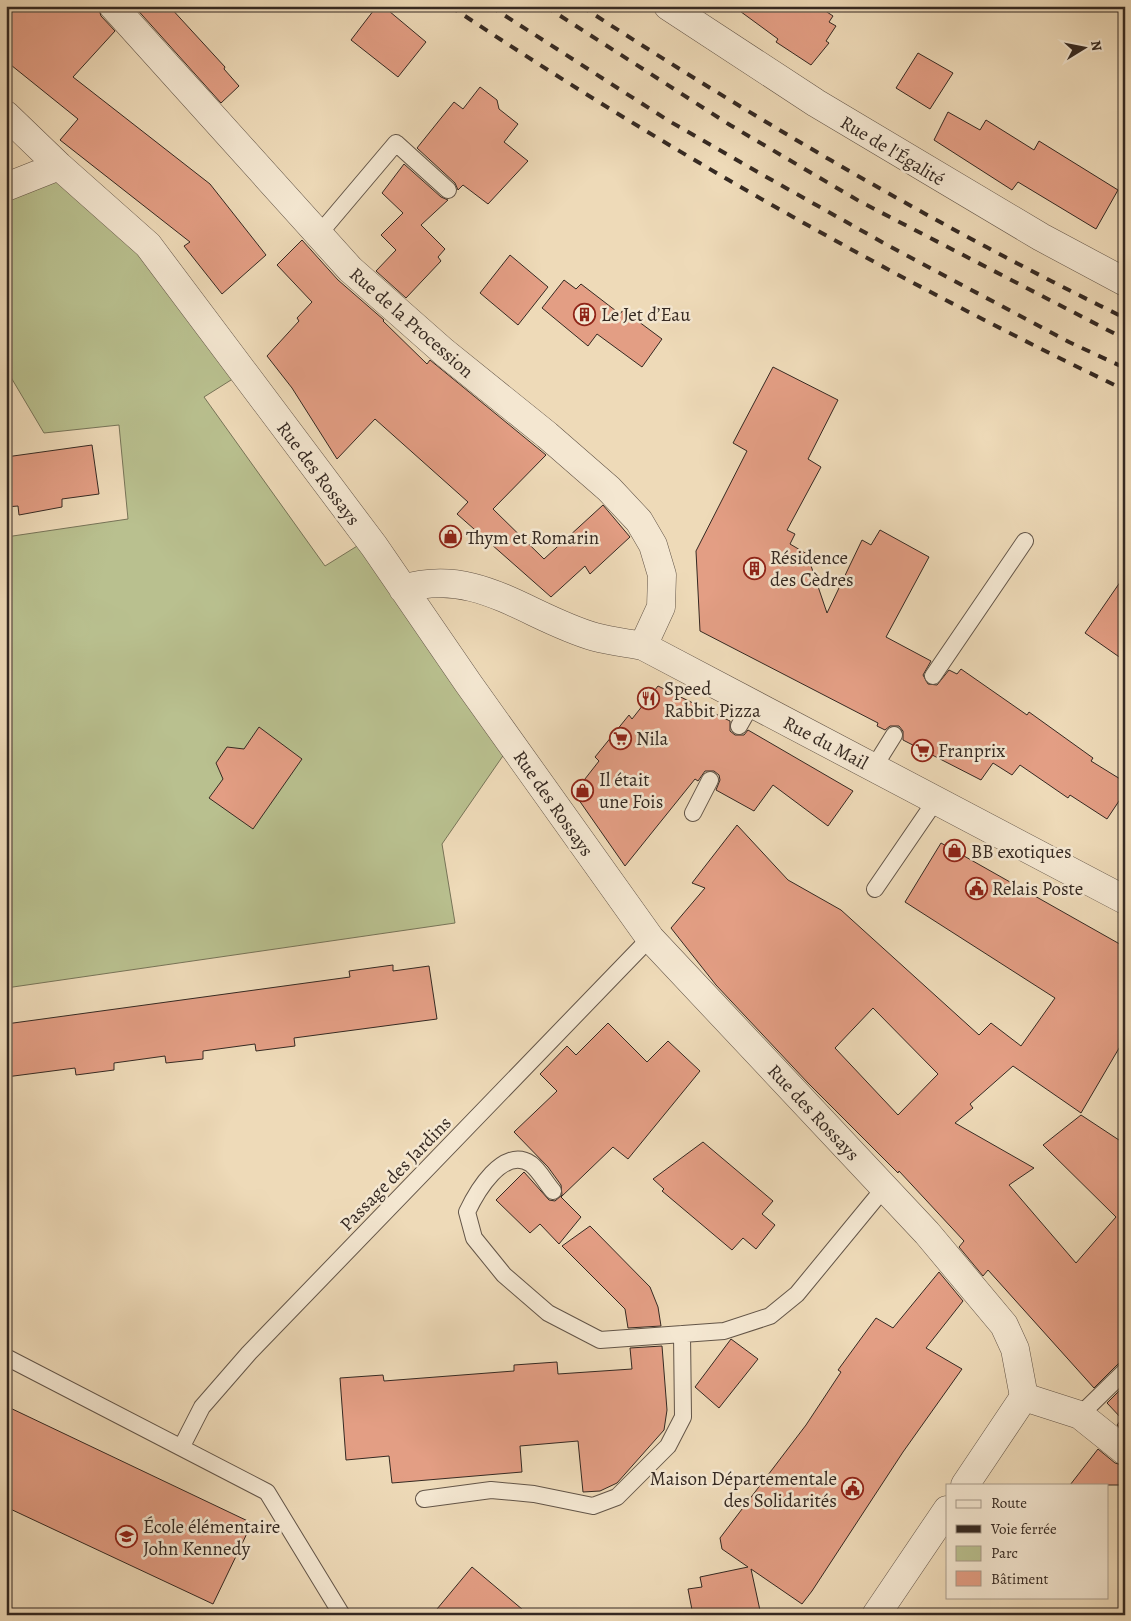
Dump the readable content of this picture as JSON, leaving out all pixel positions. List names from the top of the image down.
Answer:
{
  "streets": {
    "street": [
      "Rue de l'Égalité",
      "Rue de la Procession",
      "Rue des Rossays",
      "Rue du Mail"
    ],
    "lane": ["Passage des Jardins"]
  },
  "crossings": [
    ["Rue de la Procession", "Rue du Mail"],
    ["Rue des Rossays", "Rue du Mail"],
    ["Rue des Rossays", "Passage des Jardins"]
  ],
  "places": {
    "building": ["Le Jet d’Eau", "Résidence des Cèdres"],
    "shop": ["Thym et Romarin", "Il était une Fois", "BB exotiques"],
    "restaurant": ["Speed Rabbit Pizza"],
    "supermarket": ["Nila", "Franprix"],
    "public building": ["Relais Poste", "Maison Départementale des Solidarités"],
    "school or university": ["École élémentaire John Kennedy"]
  },
  "legend": [
    "Route",
    "Voie ferrée",
    "Parc",
    "Bâtiment"
  ],
  "north": "right"
}
